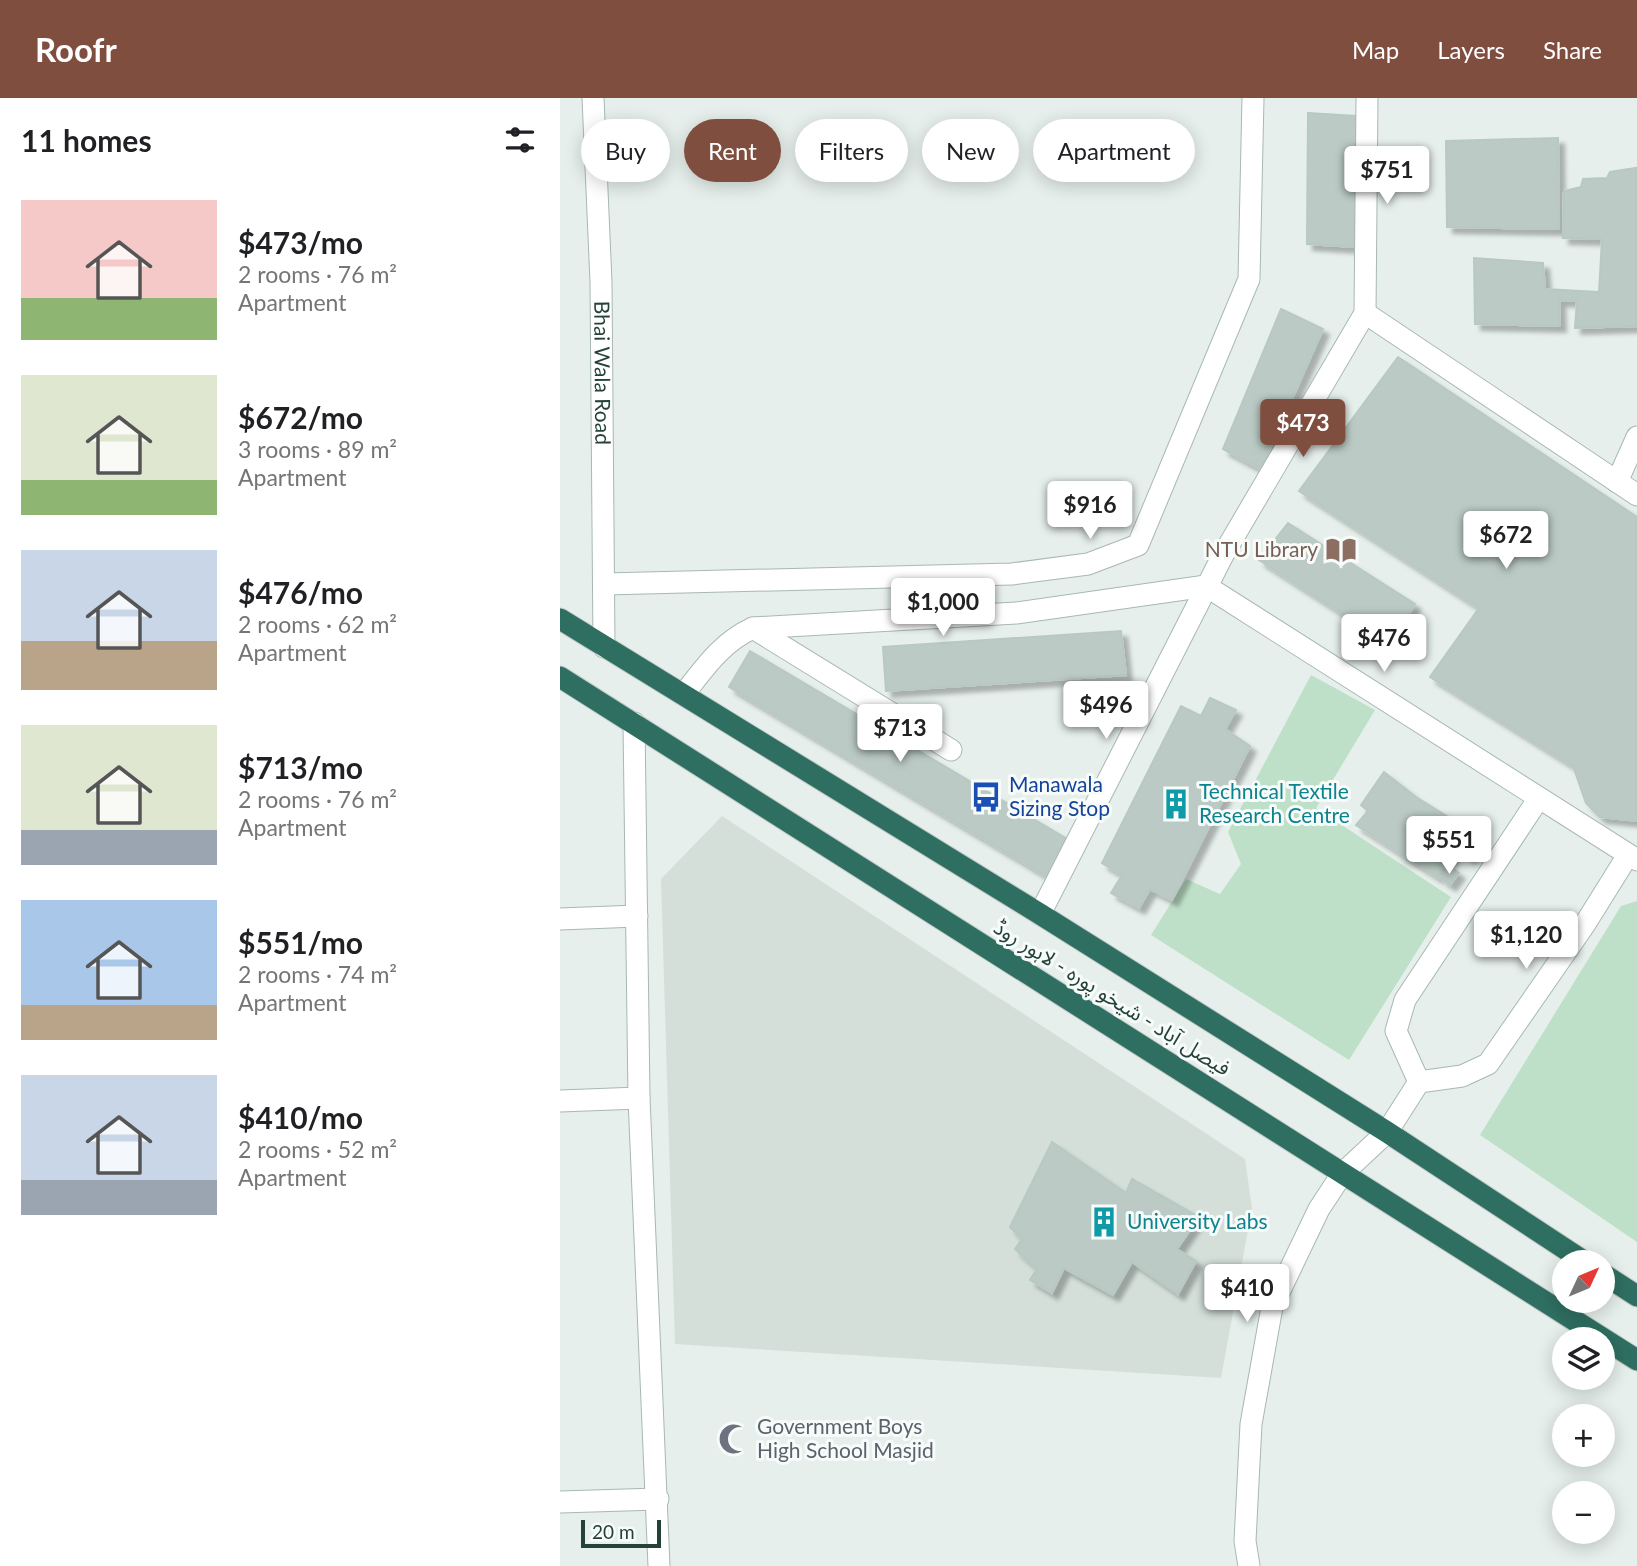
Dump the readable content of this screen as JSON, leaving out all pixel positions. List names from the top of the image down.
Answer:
{
  "streets": {
    "highway": ["فیصل آباد - شیخو پورہ - لاہور روڈ"],
    "street": ["Bhai Wala Road"]
  },
  "crossings": [
    ["Bhai Wala Road", "فیصل آباد - شیخو پورہ - لاہور روڈ"]
  ],
  "places": {
    "library": ["NTU Library"],
    "bus stop": ["Manawala Sizing Stop"],
    "building": ["Technical Textile Research Centre", "University Labs"],
    "mosque": ["Government Boys High School Masjid"]
  },
  "scale_bar": "20 m",
  "north": "top right",
  "page": {
    "header": "Roofr",
    "nav": ["Map", "Layers", "Share"],
    "heading": "11 homes",
    "chip": [
      "Buy",
      "Rent",
      "Filters",
      "New",
      "Apartment"
    ],
    "price": [
      "$751",
      "$473",
      "$916",
      "$672",
      "$1,000",
      "$476",
      "$496",
      "$713",
      "$551",
      "$1,120",
      "$410"
    ],
    "list": [
      {
        "name": "$473/mo",
        "note": "2 rooms · 76 m² · Apartment"
      },
      {
        "name": "$672/mo",
        "note": "3 rooms · 89 m² · Apartment"
      },
      {
        "name": "$476/mo",
        "note": "2 rooms · 62 m² · Apartment"
      },
      {
        "name": "$713/mo",
        "note": "2 rooms · 76 m² · Apartment"
      },
      {
        "name": "$551/mo",
        "note": "2 rooms · 74 m² · Apartment"
      },
      {
        "name": "$410/mo",
        "note": "2 rooms · 52 m² · Apartment"
      }
    ],
    "map_buttons": ["+", "−"],
    "scale": "20 m"
  }
}
